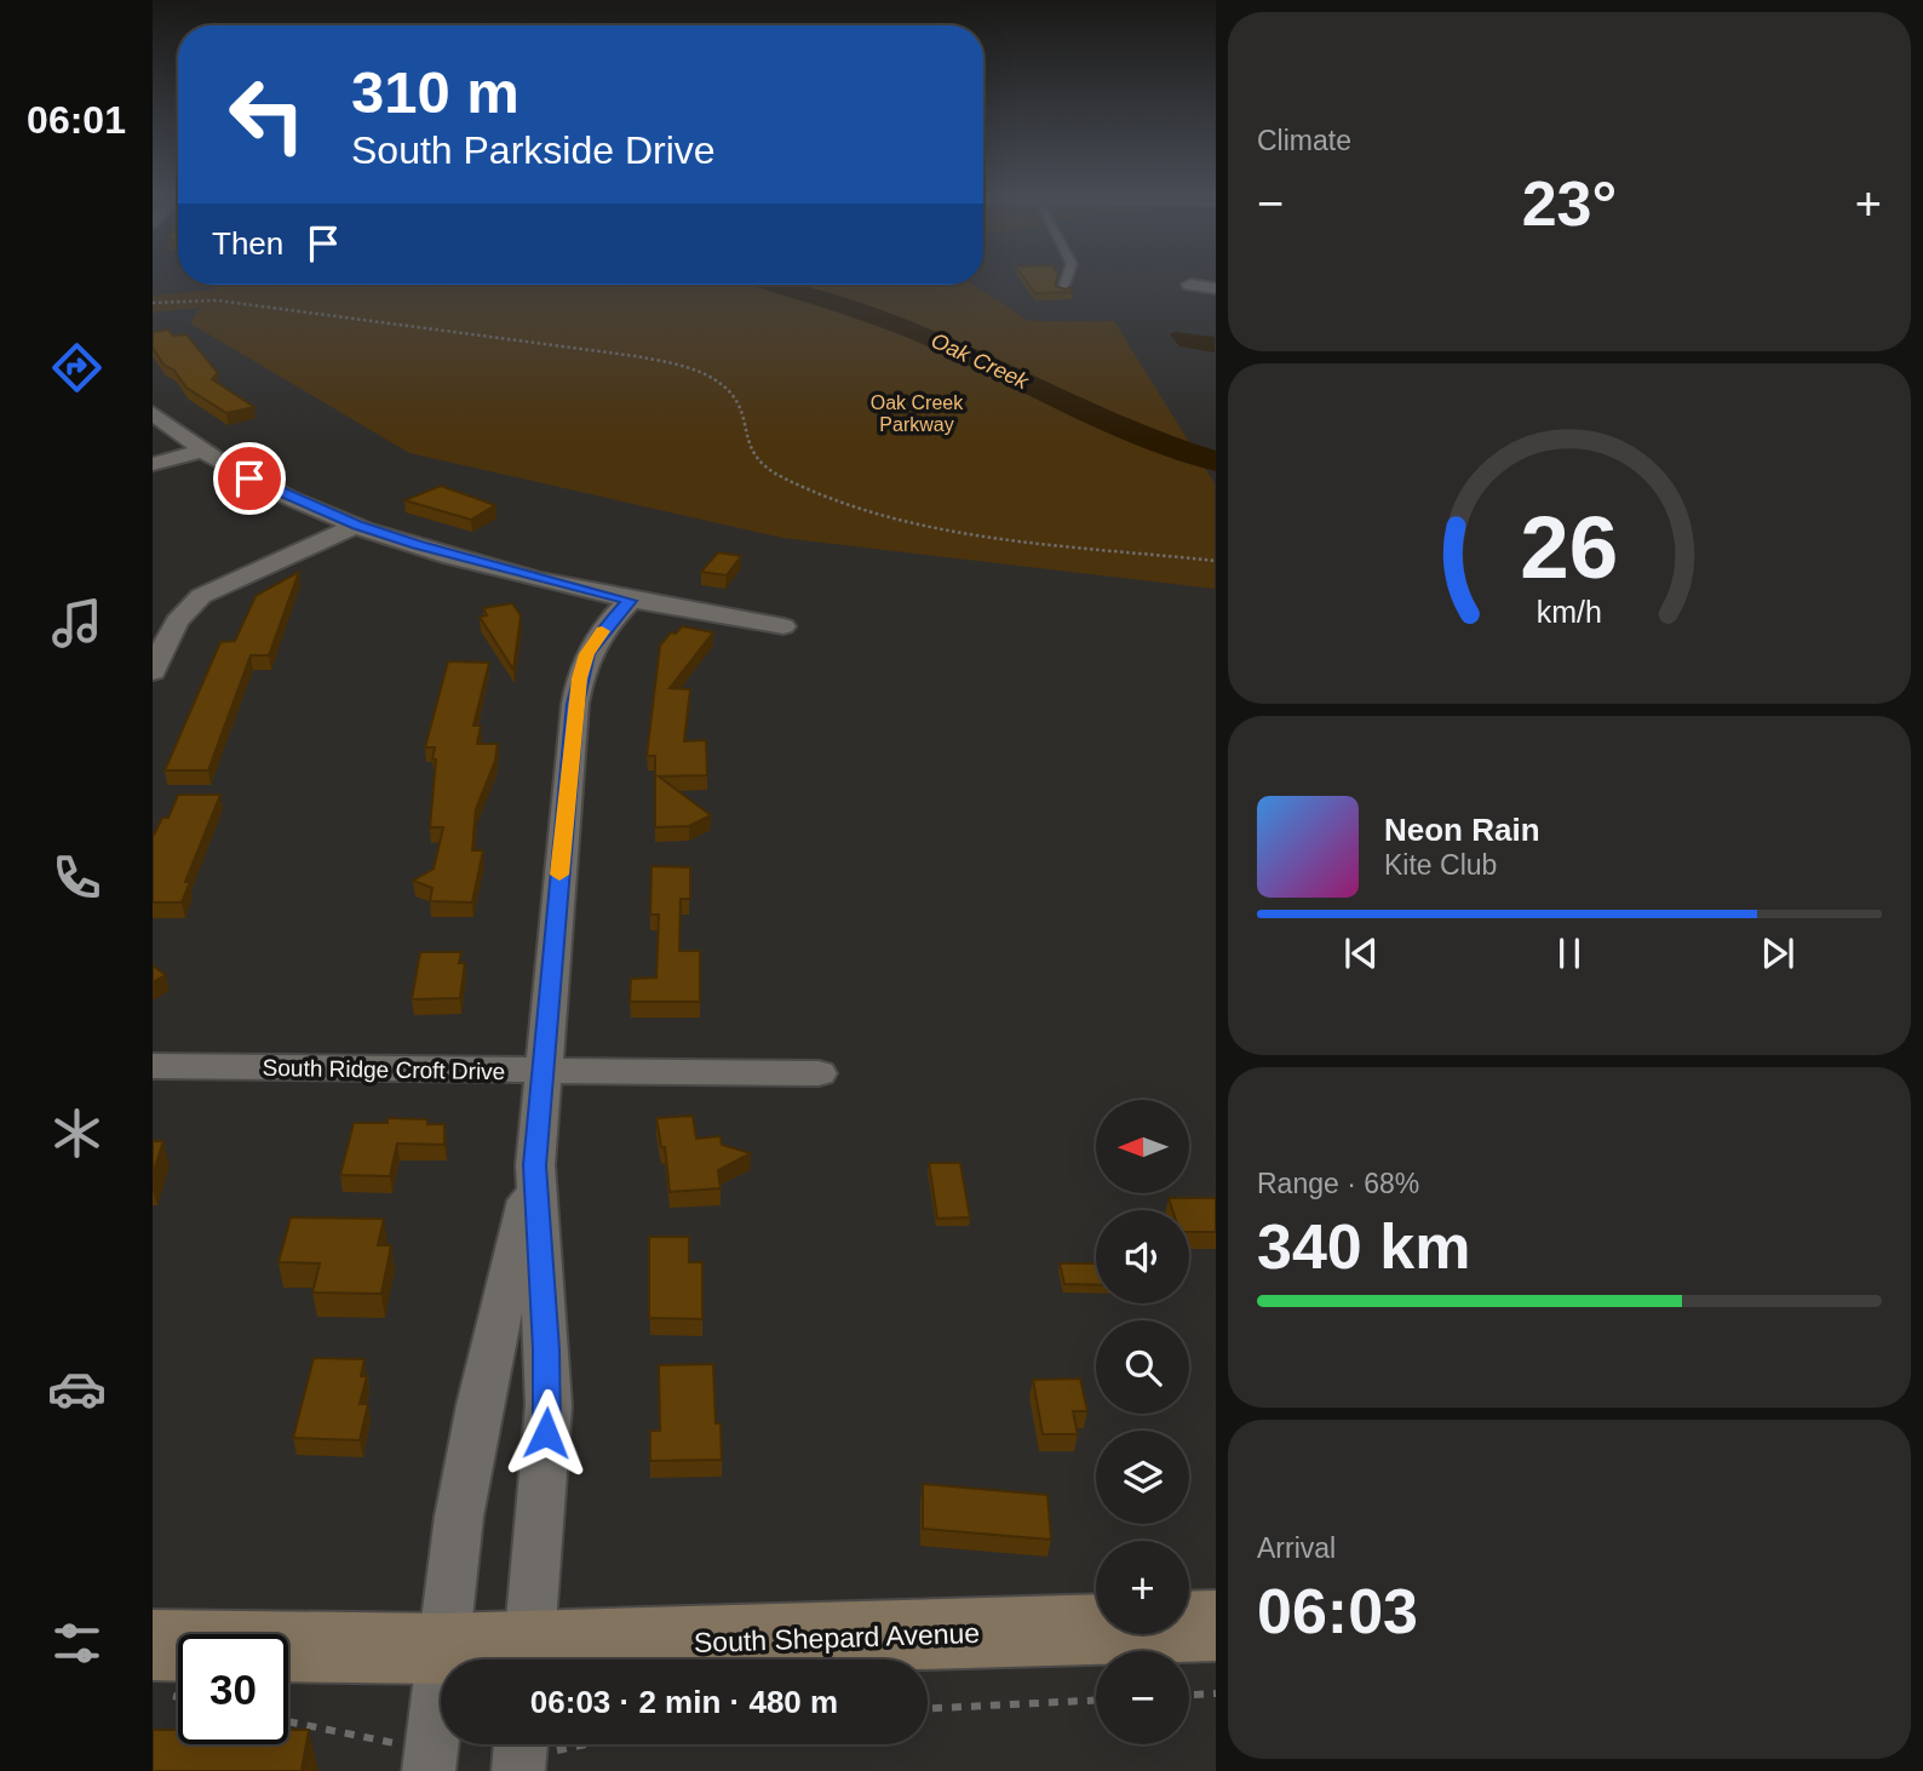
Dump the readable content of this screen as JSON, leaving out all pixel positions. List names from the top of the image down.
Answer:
{
  "streets": {
    "street": ["South Ridge Croft Drive", "South Shepard Avenue"]
  },
  "water": ["Oak Creek"],
  "parks": ["Oak Creek Parkway"],
  "north": "left",
  "page": {
    "tabs": "06:01",
    "tile": [
      "Climate",
      ["Range · 68%", "340 km"],
      ["Arrival", "06:03"]
    ],
    "turn": ["310 m", "South Parkside Drive"],
    "heat": ["−", "23°", "+"],
    "then": "Then",
    "song": ["Neon Rain", "Kite Club"],
    "map_buttons": ["+", "−"],
    "limit": "30",
    "trip": "06:03 · 2 min · 480 m",
    "gauge": ["26", "km/h"]
  }
}
